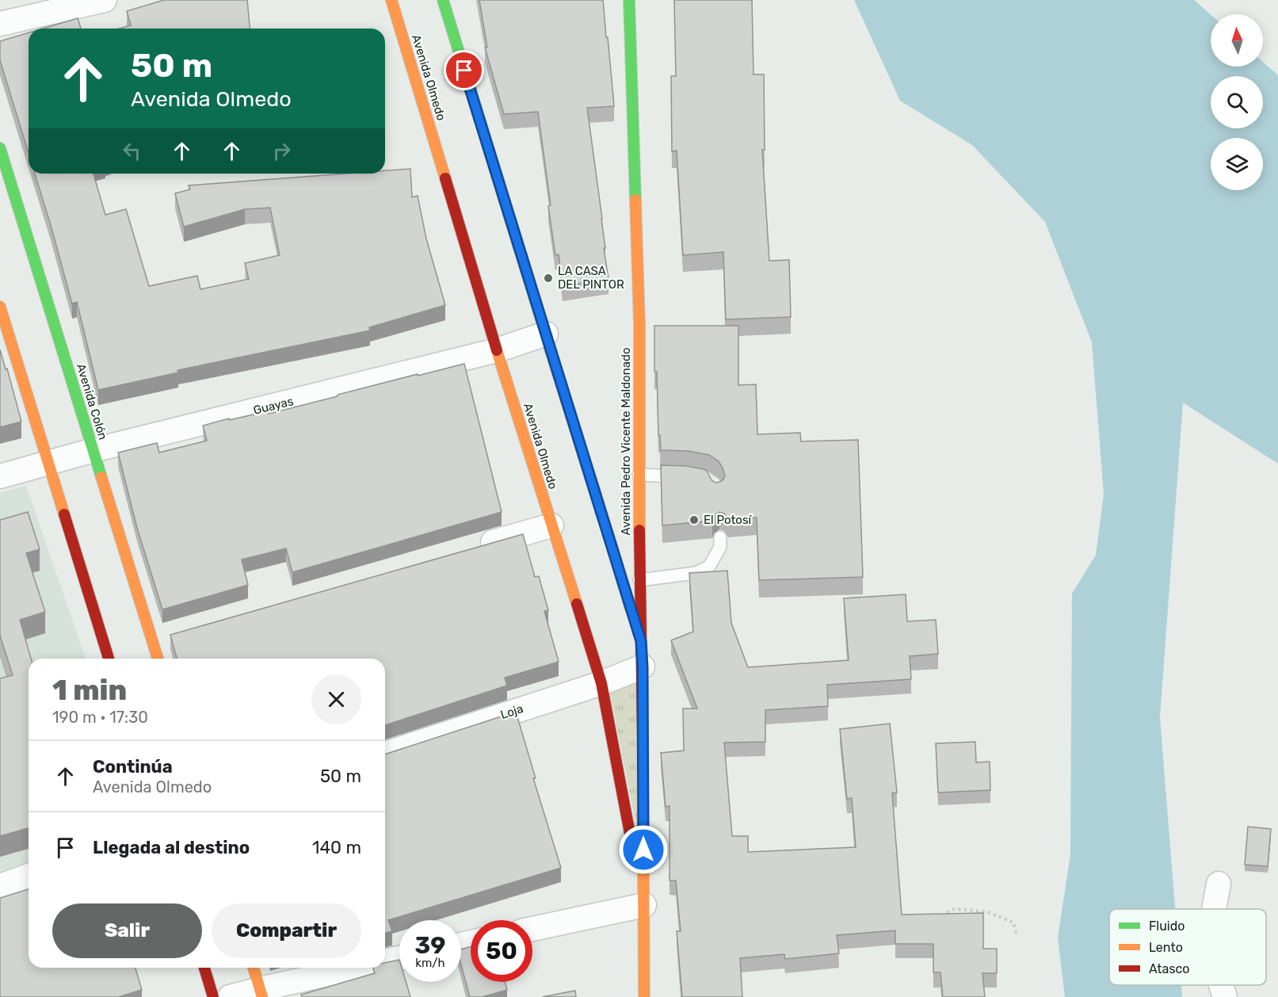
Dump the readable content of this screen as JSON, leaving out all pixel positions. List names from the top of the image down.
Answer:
{
  "streets": {
    "street": [
      "Avenida Olmedo",
      "Avenida Colón",
      "Guayas",
      "Avenida Pedro Vicente Maldonado",
      "Loja"
    ]
  },
  "crossings": [
    ["Avenida Olmedo", "Guayas"],
    ["Avenida Olmedo", "Avenida Pedro Vicente Maldonado"],
    ["Avenida Olmedo", "Loja"],
    ["Avenida Colón", "Guayas"],
    ["Avenida Pedro Vicente Maldonado", "Loja"]
  ],
  "places": ["LA CASA DEL PINTOR", "El Potosí"],
  "legend": ["Fluido", "Lento", "Atasco"],
  "north": "top",
  "page": {
    "turn": ["50 m", "Avenida Olmedo"],
    "heading": ["1 min", "190 m · 17:30"],
    "list": [
      {
        "name": "Continúa",
        "note": "Avenida Olmedo",
        "value": "50 m"
      },
      {
        "name": "Llegada al destino",
        "value": "140 m"
      }
    ],
    "buttons": ["Salir", "Compartir"],
    "speed": "39 km/h",
    "limit": "50"
  }
}
